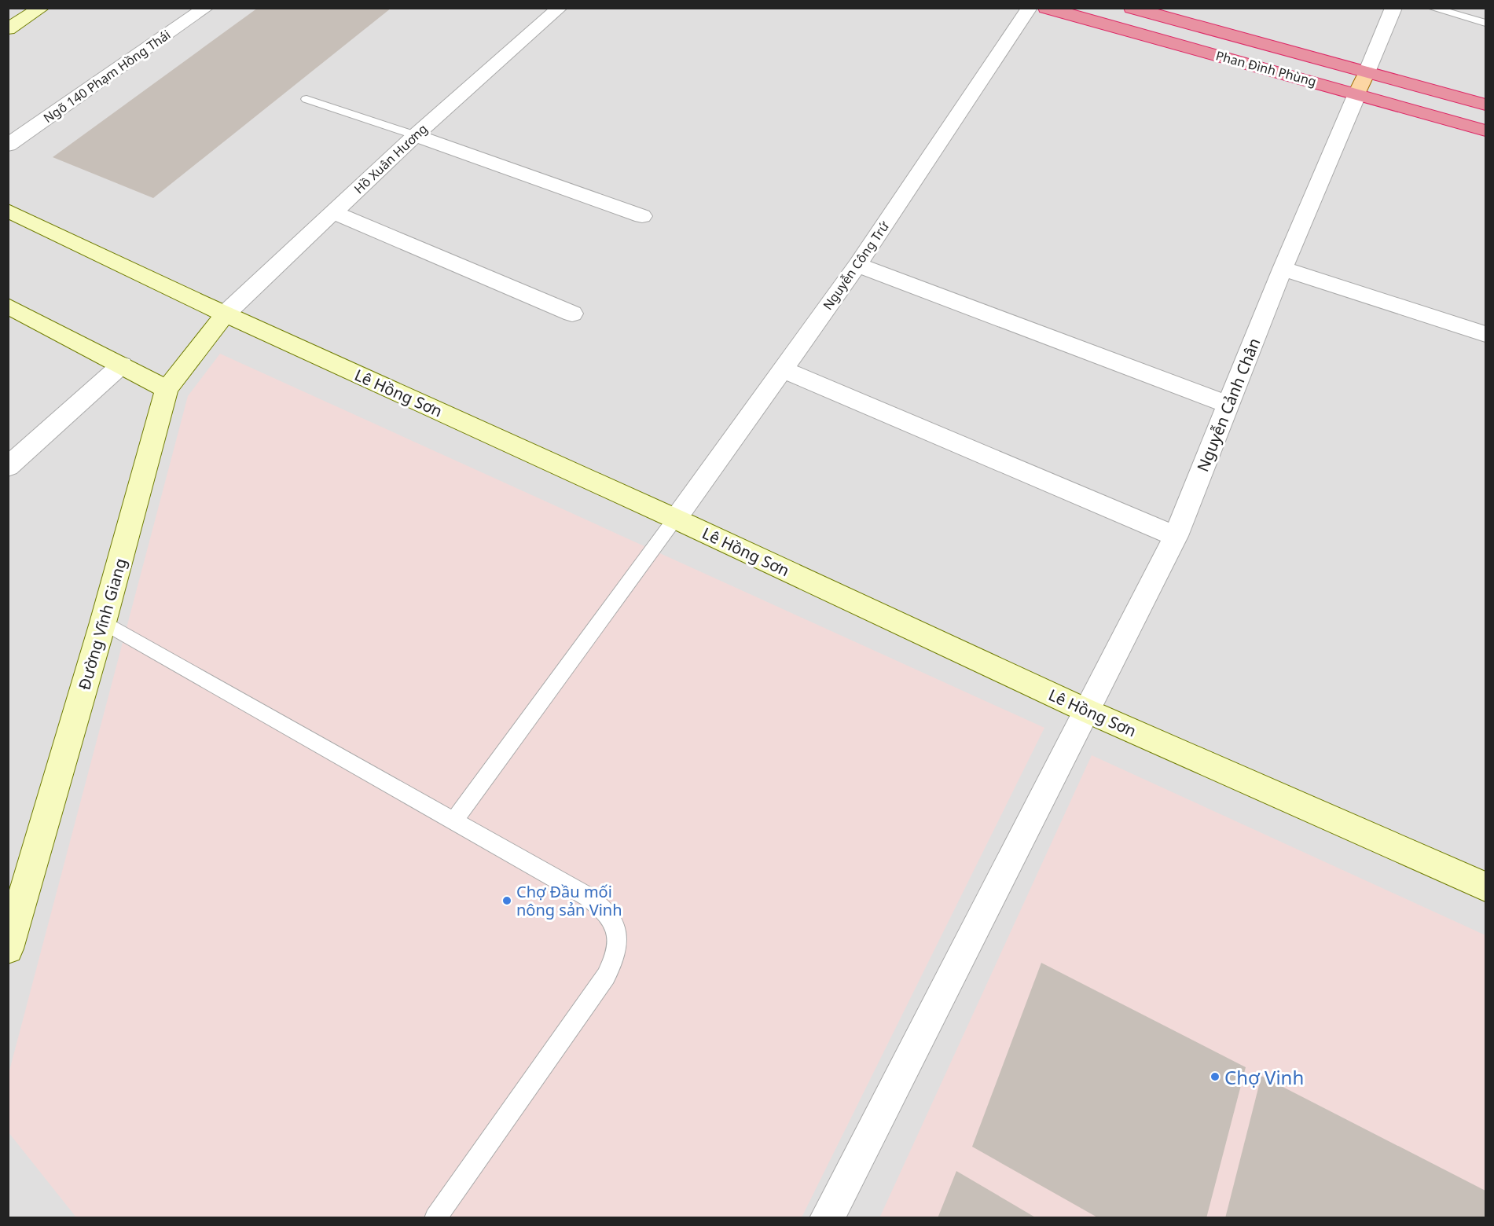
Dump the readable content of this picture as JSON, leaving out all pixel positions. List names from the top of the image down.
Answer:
{
  "streets": {
    "highway": ["Phan Đình Phùng"],
    "street": [
      "Ngõ 140 Phạm Hồng Thái",
      "Hồ Xuân Hương",
      "Nguyễn Công Trứ",
      "Lê Hồng Sơn",
      "Nguyễn Cảnh Chân",
      "Đường Vĩnh Giang"
    ]
  },
  "crossings": [
    ["Phan Đình Phùng", "Nguyễn Cảnh Chân"],
    ["Hồ Xuân Hương", "Lê Hồng Sơn"],
    ["Hồ Xuân Hương", "Đường Vĩnh Giang"],
    ["Nguyễn Công Trứ", "Lê Hồng Sơn"],
    ["Lê Hồng Sơn", "Nguyễn Cảnh Chân"],
    ["Lê Hồng Sơn", "Đường Vĩnh Giang"]
  ],
  "places": ["Chợ Đầu mối nông sản Vinh", "Chợ Vinh"]
}
